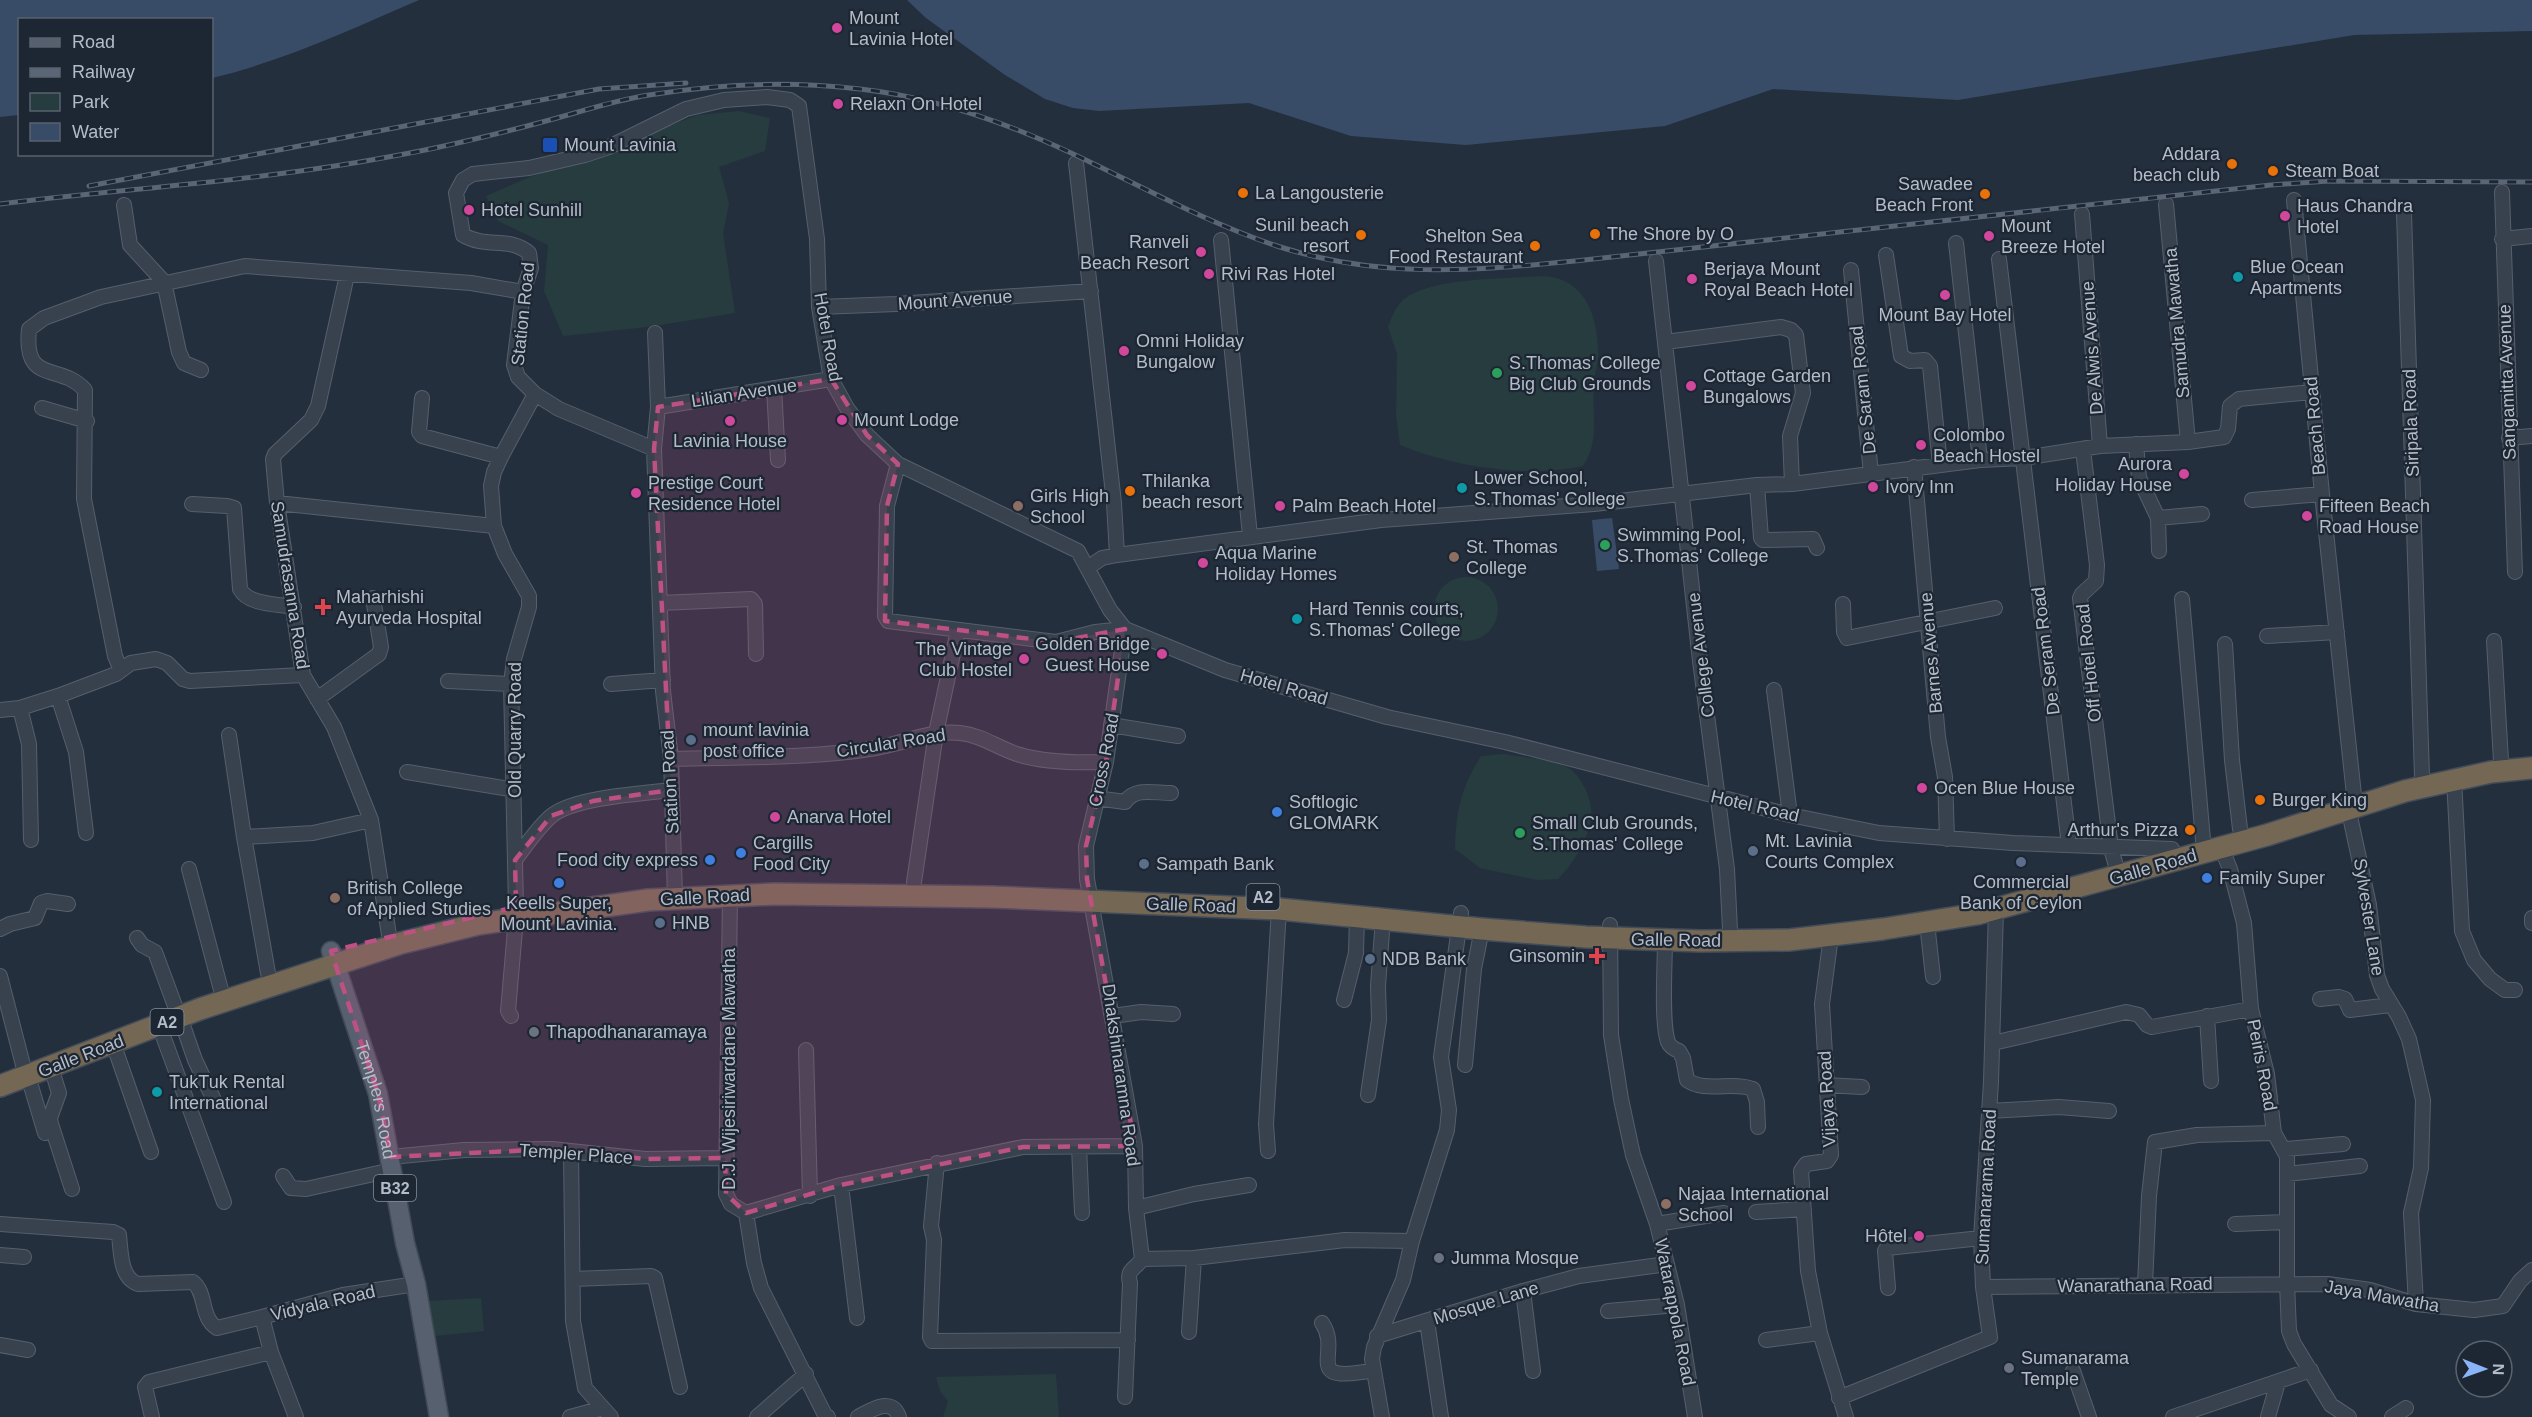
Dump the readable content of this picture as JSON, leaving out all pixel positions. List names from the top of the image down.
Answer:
{
  "streets": {
    "highway": ["Galle Road", "A2"],
    "main road": ["Templers Road", "B32"],
    "street": [
      "Mount Avenue",
      "Station Road",
      "Samudra Mawatha",
      "Hotel Road",
      "De Alwis Avenue",
      "Sangamitta Avenue",
      "De Saram Road",
      "Lilian Avenue",
      "Siripala Road",
      "Beach Road",
      "Samudrasanna Road",
      "De Seram Road",
      "Barnes Avenue",
      "College Avenue",
      "Off Hotel Road",
      "Old Quarry Road",
      "Circular Road",
      "Cross Road",
      "Sylvester Lane",
      "Peiris Road",
      "D.J. Wijesiriwardane Mawatha",
      "Dhakshinaramna Road",
      "Vijaya Road",
      "Templer Place",
      "Sumanarama Road",
      "Wanarathana Road",
      "Jaya Mawatha",
      "Vidyala Road",
      "Mosque Lane",
      "Watarappola Road"
    ]
  },
  "crossings": [
    ["Mount Avenue", "Hotel Road"],
    ["Station Road", "Hotel Road"],
    ["Station Road", "Lilian Avenue"],
    ["Station Road", "Old Quarry Road"],
    ["Station Road", "Circular Road"],
    ["Station Road", "Galle Road"],
    ["Hotel Road", "Lilian Avenue"],
    ["Hotel Road", "De Seram Road"],
    ["Hotel Road", "Barnes Avenue"],
    ["Hotel Road", "College Avenue"],
    ["Hotel Road", "Off Hotel Road"],
    ["Hotel Road", "Cross Road"],
    ["Hotel Road", "Galle Road"],
    ["Siripala Road", "Galle Road"],
    ["Beach Road", "Galle Road"],
    ["Beach Road", "Sylvester Lane"],
    ["Samudrasanna Road", "Galle Road"],
    ["College Avenue", "Galle Road"],
    ["Off Hotel Road", "Galle Road"],
    ["Old Quarry Road", "Galle Road"],
    ["Circular Road", "Cross Road"],
    ["Cross Road", "Galle Road"],
    ["Cross Road", "Dhakshinaramna Road"],
    ["Galle Road", "Sylvester Lane"],
    ["Galle Road", "Peiris Road"],
    ["Galle Road", "D.J. Wijesiriwardane Mawatha"],
    ["Galle Road", "Dhakshinaramna Road"],
    ["Galle Road", "Vijaya Road"],
    ["Galle Road", "Templers Road"],
    ["Galle Road", "Sumanarama Road"],
    ["Galle Road", "Watarappola Road"],
    ["Sylvester Lane", "Jaya Mawatha"],
    ["Peiris Road", "Wanarathana Road"],
    ["Peiris Road", "Jaya Mawatha"],
    ["D.J. Wijesiriwardane Mawatha", "Templer Place"],
    ["Vijaya Road", "Sumanarama Road"],
    ["Templers Road", "Templer Place"],
    ["Templers Road", "Vidyala Road"],
    ["Sumanarama Road", "Wanarathana Road"],
    ["Wanarathana Road", "Jaya Mawatha"],
    ["Mosque Lane", "Watarappola Road"]
  ],
  "places": {
    "other": [
      "Mount Lavinia Hotel",
      "Relaxn On Hotel",
      "Addara beach club",
      "Steam Boat",
      "La Langousterie",
      "Sawadee Beach Front",
      "Hotel Sunhill",
      "Haus Chandra Hotel",
      "The Shore by O",
      "Sunil beach resort",
      "Mount Breeze Hotel",
      "Shelton Sea Food Restaurant",
      "Ranveli Beach Resort",
      "Rivi Ras Hotel",
      "Blue Ocean Apartments",
      "Berjaya Mount Royal Beach Hotel",
      "Mount Bay Hotel",
      "Omni Holiday Bungalow",
      "S.Thomas' College Big Club Grounds",
      "Cottage Garden Bungalows",
      "Mount Lodge",
      "Lavinia House",
      "Colombo Beach Hostel",
      "Aurora Holiday House",
      "Ivory Inn",
      "Lower School, S.Thomas' College",
      "Thilanka beach resort",
      "Prestige Court Residence Hotel",
      "Girls High School",
      "Palm Beach Hotel",
      "Fifteen Beach Road House",
      "Swimming Pool, S.Thomas' College",
      "St. Thomas College",
      "Aqua Marine Holiday Homes",
      "Hard Tennis courts, S.Thomas' College",
      "Golden Bridge Guest House",
      "The Vintage Club Hostel",
      "mount lavinia post office",
      "Ocen Blue House",
      "Burger King",
      "Softlogic GLOMARK",
      "Anarva Hotel",
      "Arthur's Pizza",
      "Small Club Grounds, S.Thomas' College",
      "Mt. Lavinia Courts Complex",
      "Cargills Food City",
      "Food city express",
      "Commercial Bank of Ceylon",
      "Sampath Bank",
      "Family Super",
      "Keells Super, Mount Lavinia.",
      "British College of Applied Studies",
      "HNB",
      "NDB Bank",
      "Thapodhanaramaya",
      "TukTuk Rental International",
      "Najaa International School",
      "Hôtel",
      "Jumma Mosque",
      "Sumanarama Temple"
    ],
    "transit": ["Mount Lavinia"],
    "health": ["Maharhishi Ayurveda Hospital", "Ginsomin"]
  },
  "legend": [
    "Road",
    "Railway",
    "Park",
    "Water"
  ],
  "north": "right"
}
